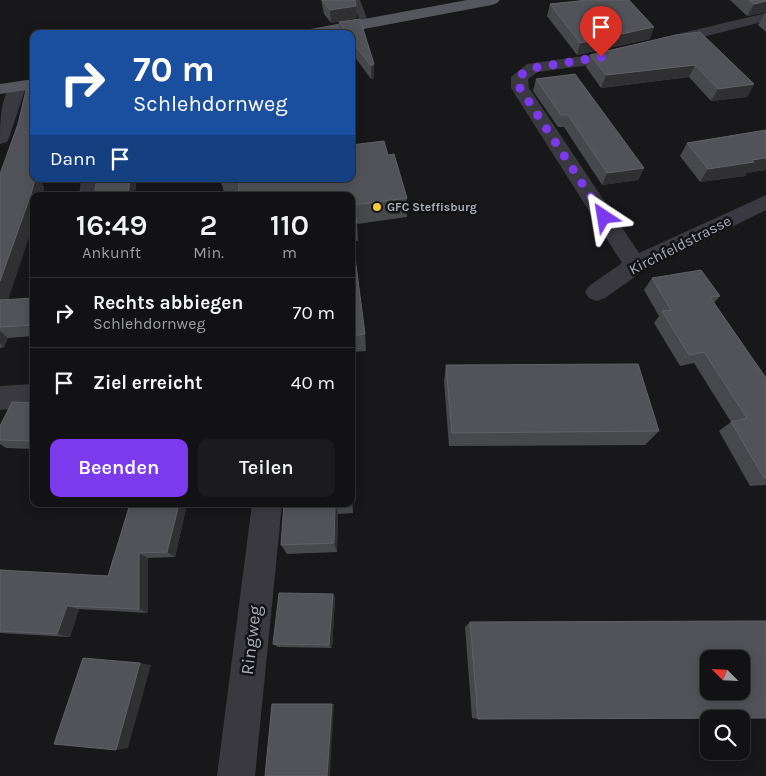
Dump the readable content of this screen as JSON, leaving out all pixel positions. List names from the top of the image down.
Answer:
{
  "streets": {
    "street": ["Kirchfeldstrasse", "Ringweg"]
  },
  "places": ["GFC Steffisburg"],
  "north": "top left",
  "page": {
    "turn": ["70 m", "Schlehdornweg"],
    "then": "Dann",
    "eta": [
      "16:49",
      "Ankunft",
      "2",
      "Min.",
      "110",
      "m"
    ],
    "list": [
      {
        "name": "Rechts abbiegen",
        "note": "Schlehdornweg",
        "value": "70 m"
      },
      {
        "name": "Ziel erreicht",
        "value": "40 m"
      }
    ],
    "buttons": ["Beenden", "Teilen"]
  }
}
